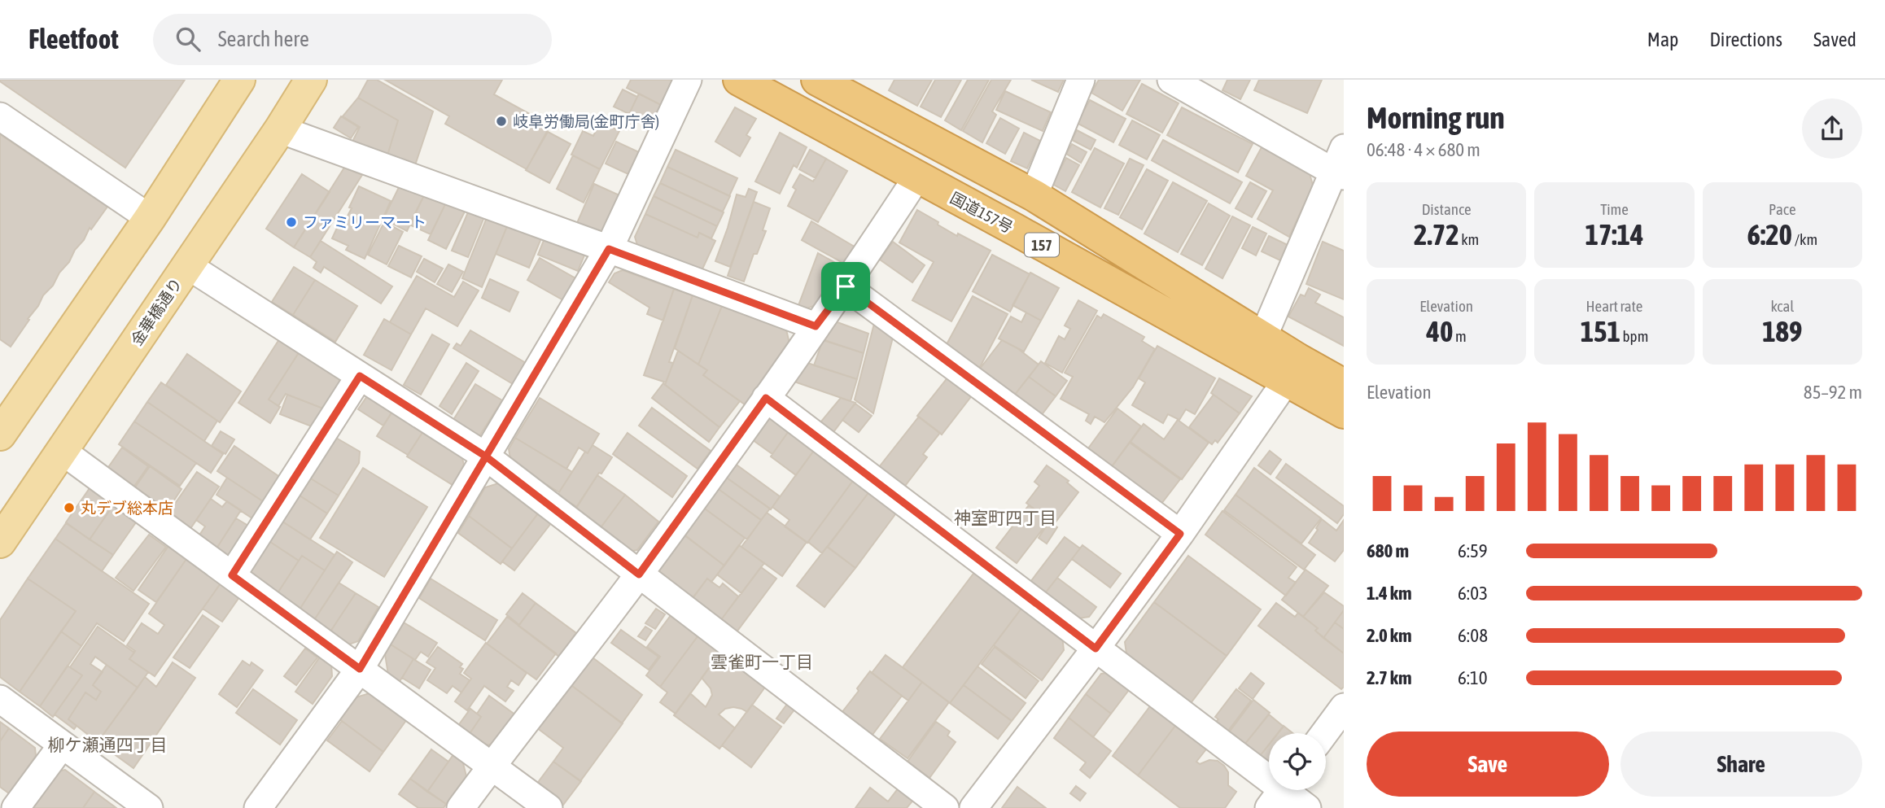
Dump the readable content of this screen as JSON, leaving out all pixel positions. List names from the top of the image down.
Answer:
{
  "streets": {
    "highway": ["国道157号", "157"],
    "main road": ["金華橋通り"]
  },
  "districts": ["神室町四丁目", "雲雀町一丁目", "柳ケ瀬通四丁目"],
  "places": ["岐阜労働局(金町庁舎)", "ファミリーマート", "丸デブ総本店"],
  "page": {
    "header": "Fleetfoot",
    "search": "Search here",
    "nav": ["Map", "Directions", "Saved"],
    "heading": ["Morning run", "06:48 · 4 × 680 m"],
    "stats": [
      ["Distance", "2.72 km"],
      ["Time", "17:14"],
      ["Pace", "6:20 /km"],
      ["Elevation", "40 m"],
      ["Heart rate", "151 bpm"],
      ["kcal", "189"]
    ],
    "chart": ["Elevation", "85–92 m"],
    "list": [
      {
        "name": "680 m",
        "note": "6:59"
      },
      {
        "name": "1.4 km",
        "note": "6:03"
      },
      {
        "name": "2.0 km",
        "note": "6:08"
      },
      {
        "name": "2.7 km",
        "note": "6:10"
      }
    ],
    "buttons": ["Save", "Share"]
  }
}
